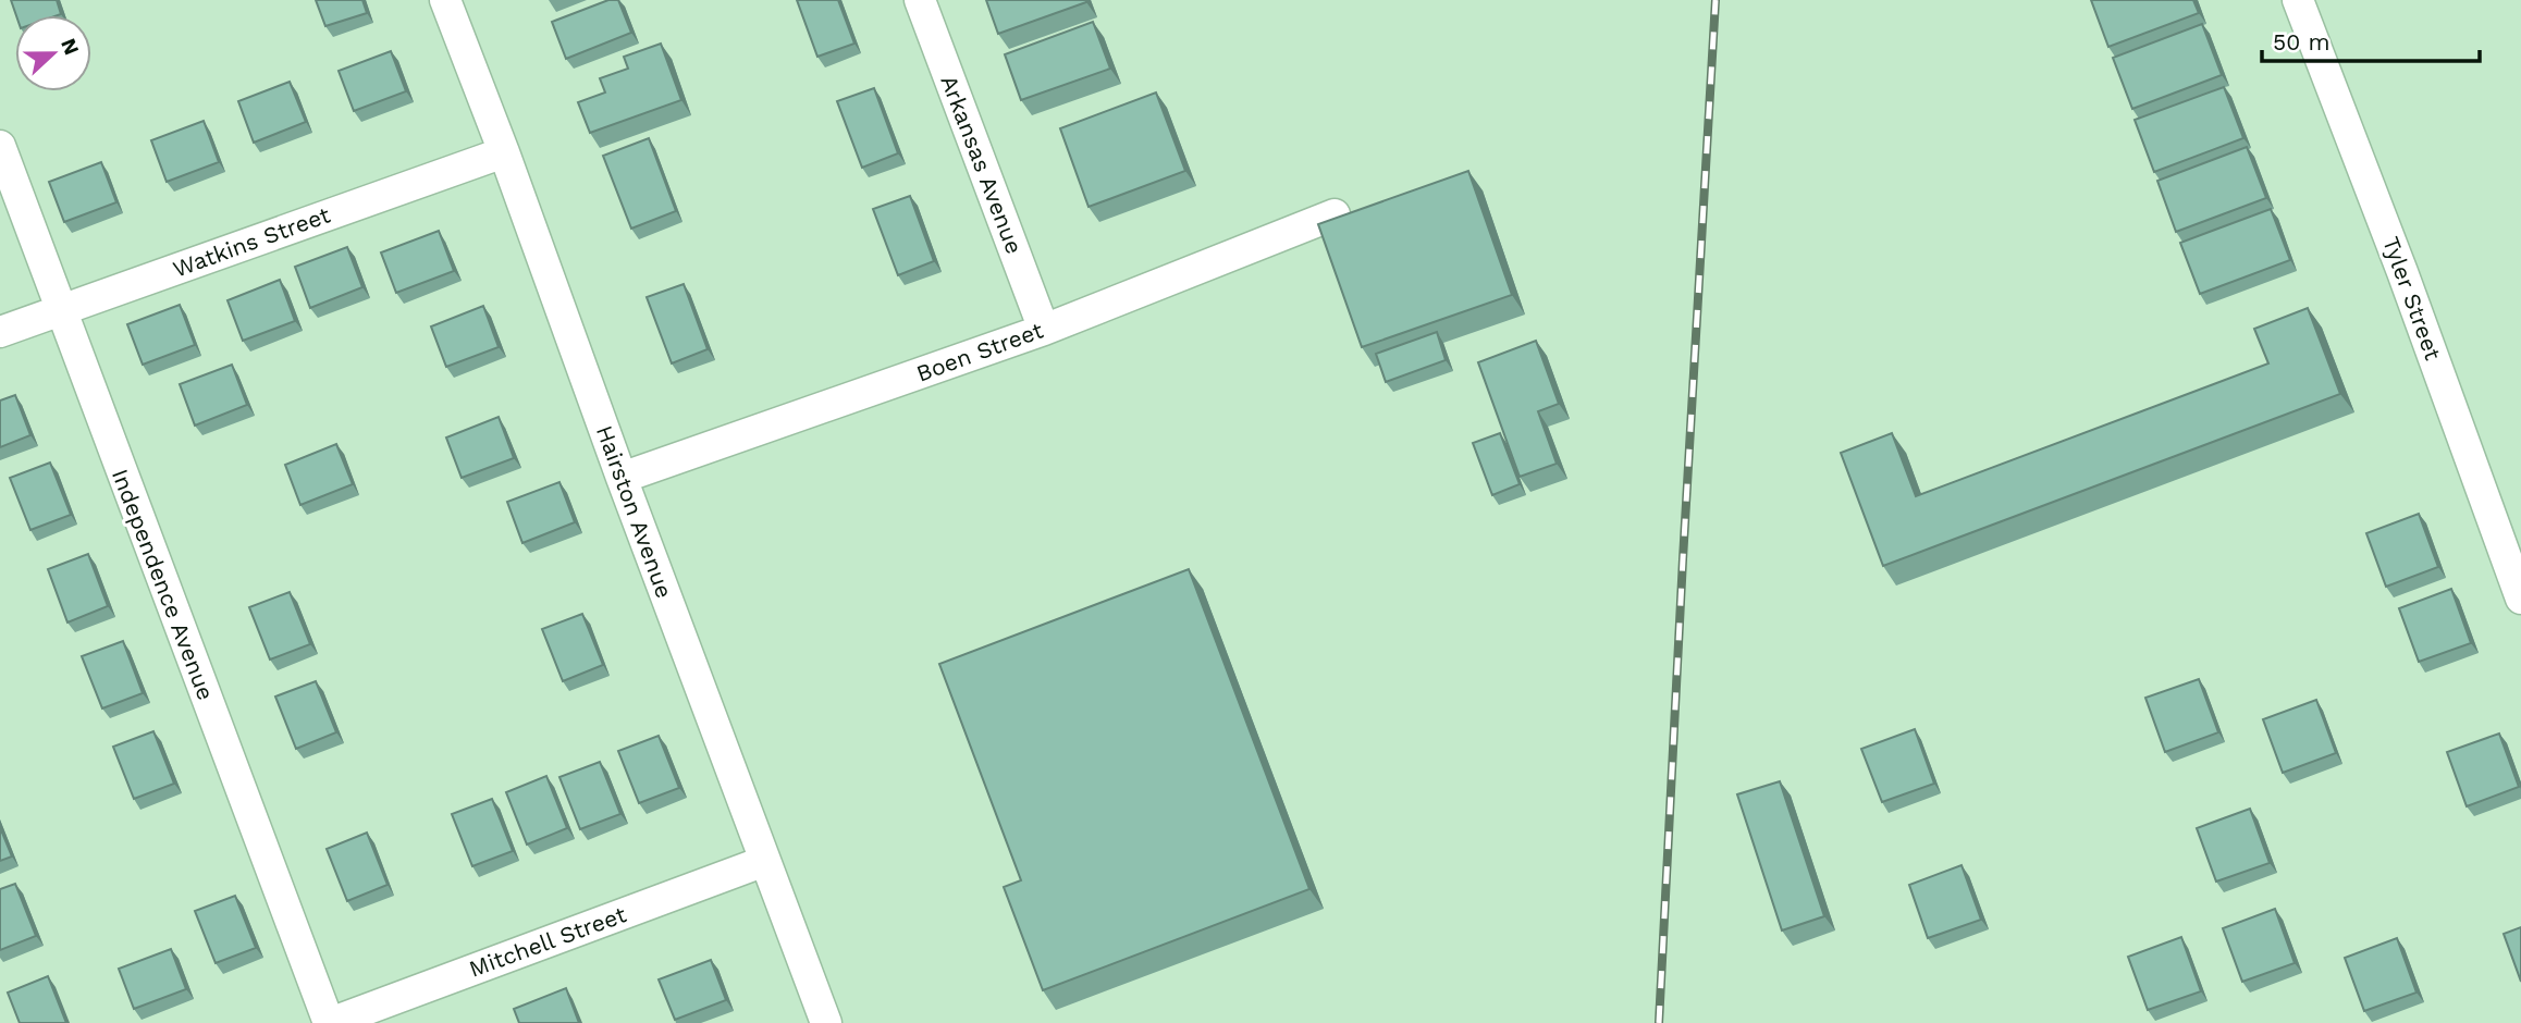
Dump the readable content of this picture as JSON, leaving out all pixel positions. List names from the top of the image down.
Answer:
{
  "streets": {
    "street": [
      "Arkansas Avenue",
      "Watkins Street",
      "Tyler Street",
      "Boen Street",
      "Hairston Avenue",
      "Independence Avenue",
      "Mitchell Street"
    ]
  },
  "crossings": [
    ["Arkansas Avenue", "Boen Street"],
    ["Watkins Street", "Hairston Avenue"],
    ["Watkins Street", "Independence Avenue"],
    ["Boen Street", "Hairston Avenue"],
    ["Hairston Avenue", "Mitchell Street"],
    ["Independence Avenue", "Mitchell Street"]
  ],
  "scale_bar": "50 m",
  "north": "right"
}
